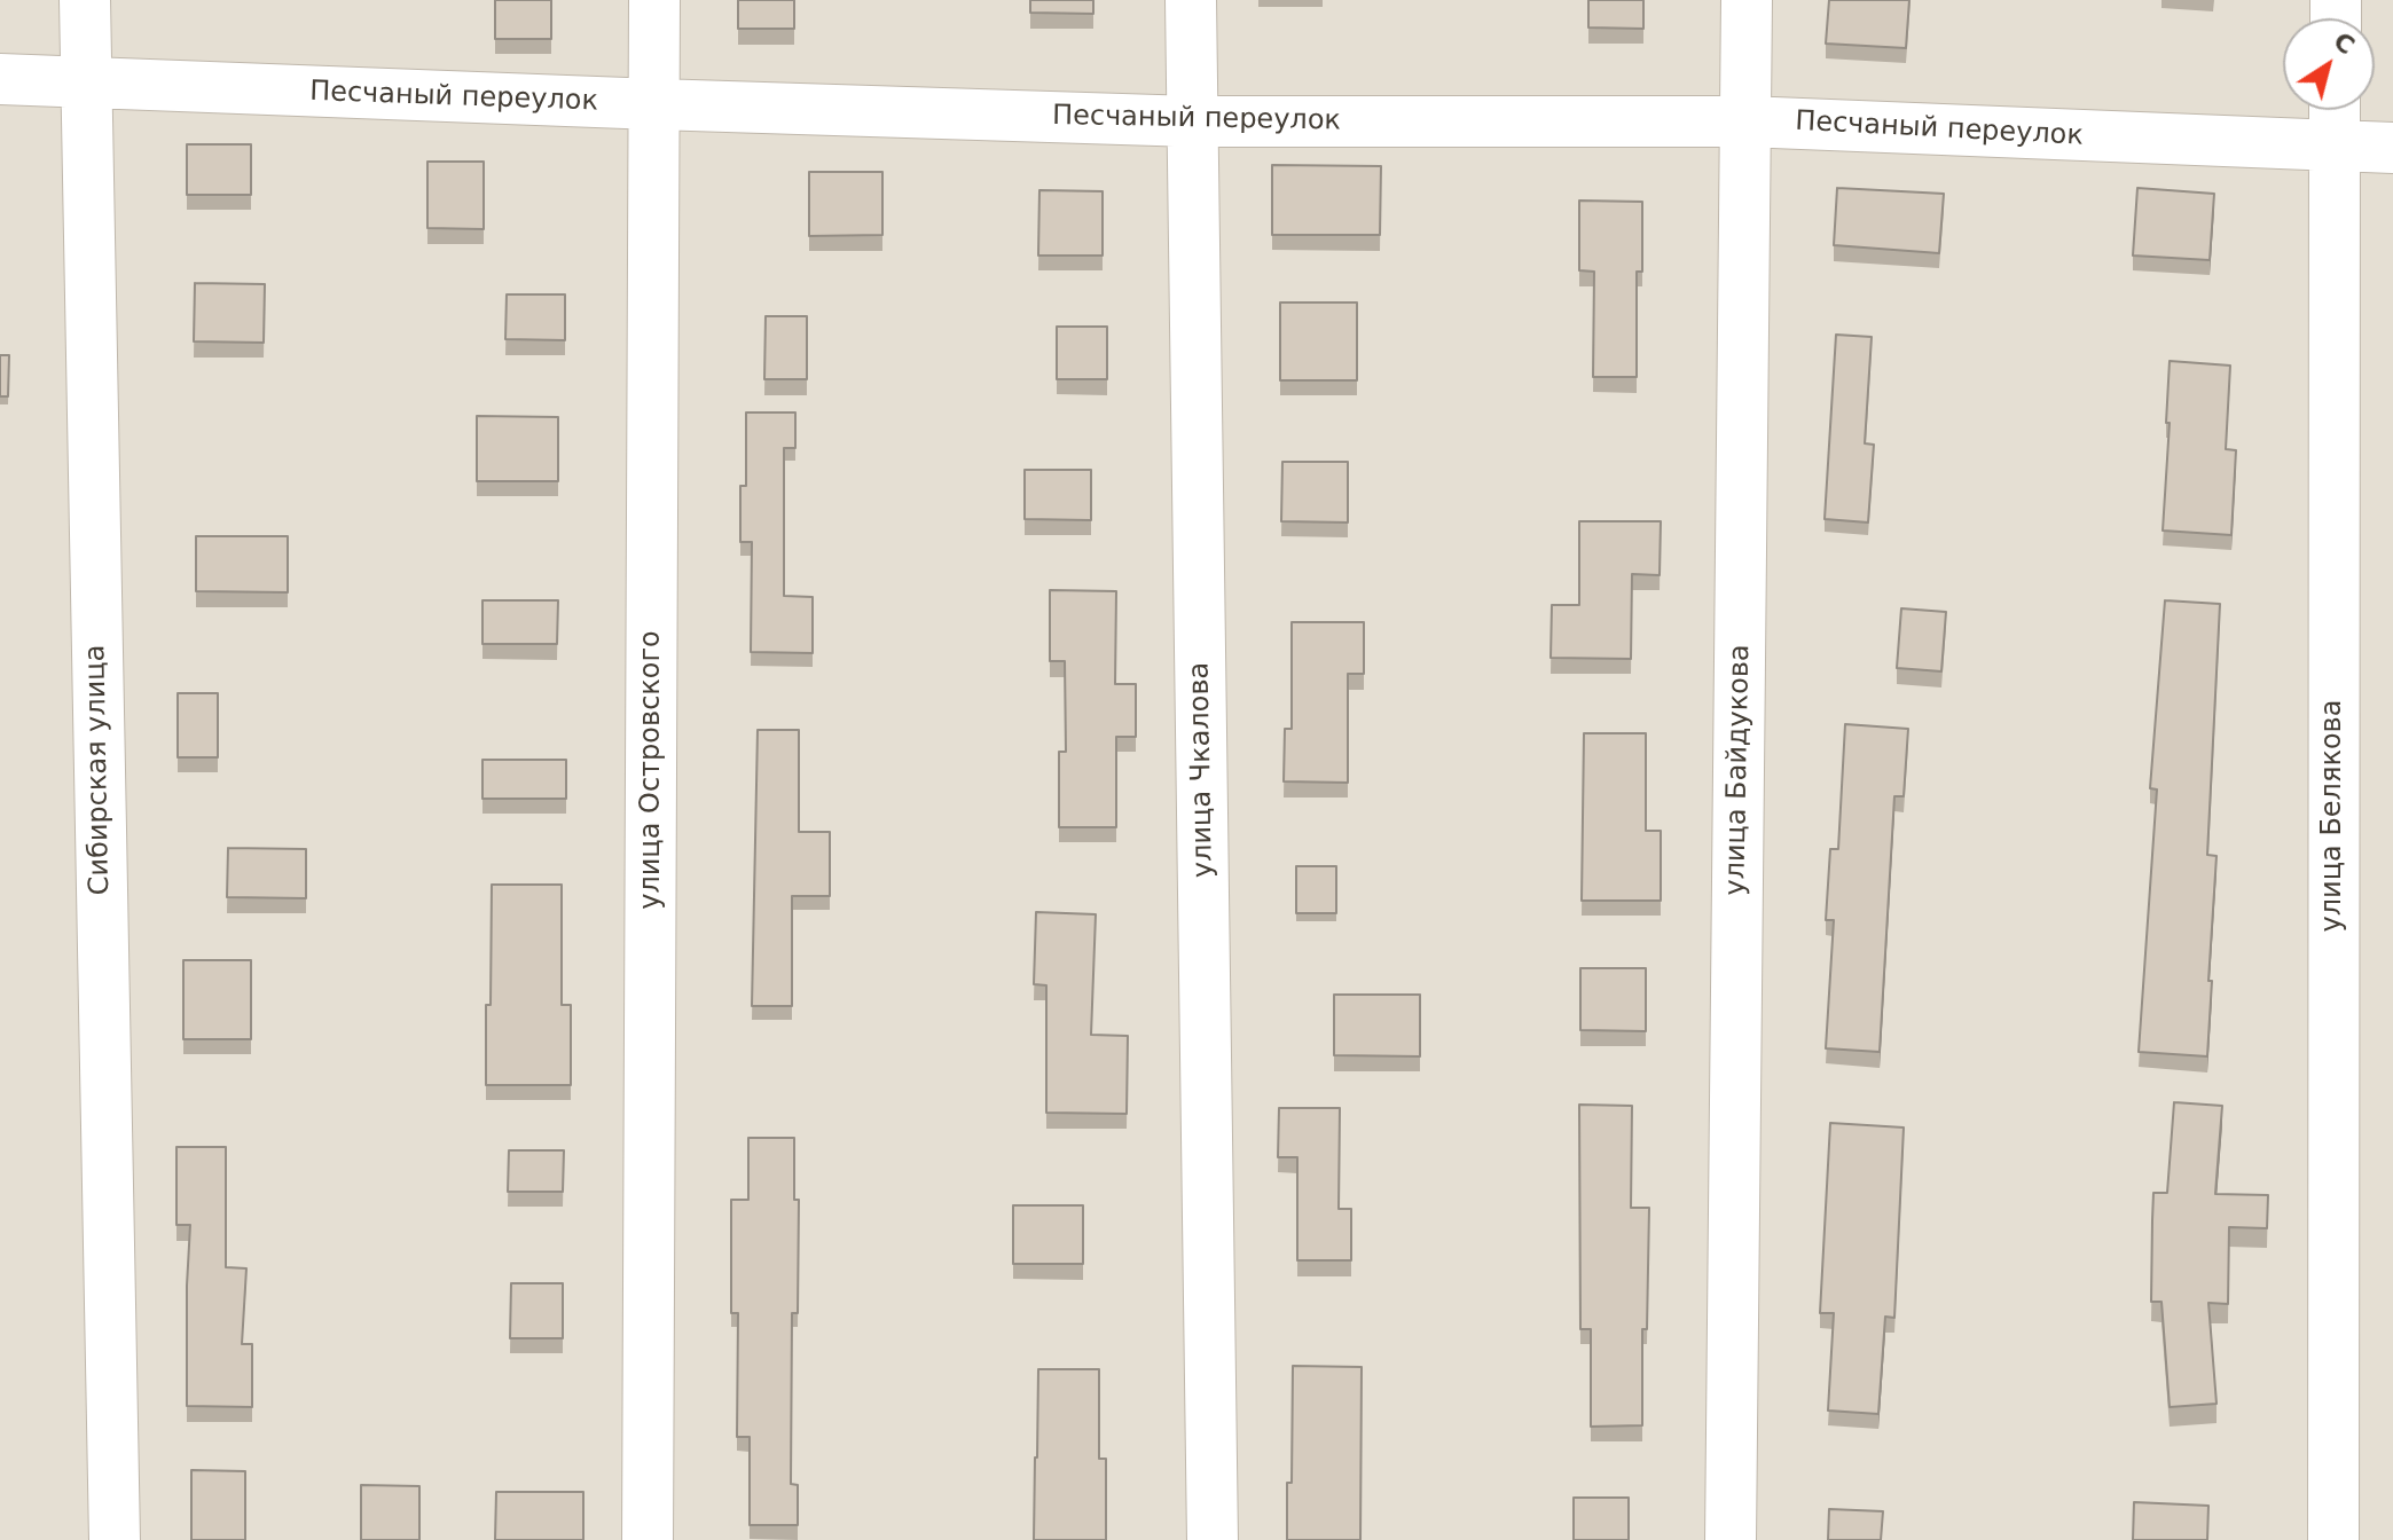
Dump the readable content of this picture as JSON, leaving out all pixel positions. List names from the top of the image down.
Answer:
{
  "streets": {
    "street": [
      "Песчаный переулок",
      "Сибирская улица",
      "улица Островского",
      "улица Чкалова",
      "улица Байдукова",
      "улица Белякова"
    ]
  },
  "crossings": [
    ["Песчаный переулок", "Сибирская улица"],
    ["Песчаный переулок", "улица Островского"],
    ["Песчаный переулок", "улица Чкалова"],
    ["Песчаный переулок", "улица Байдукова"],
    ["Песчаный переулок", "улица Белякова"]
  ],
  "north": "top right"
}
